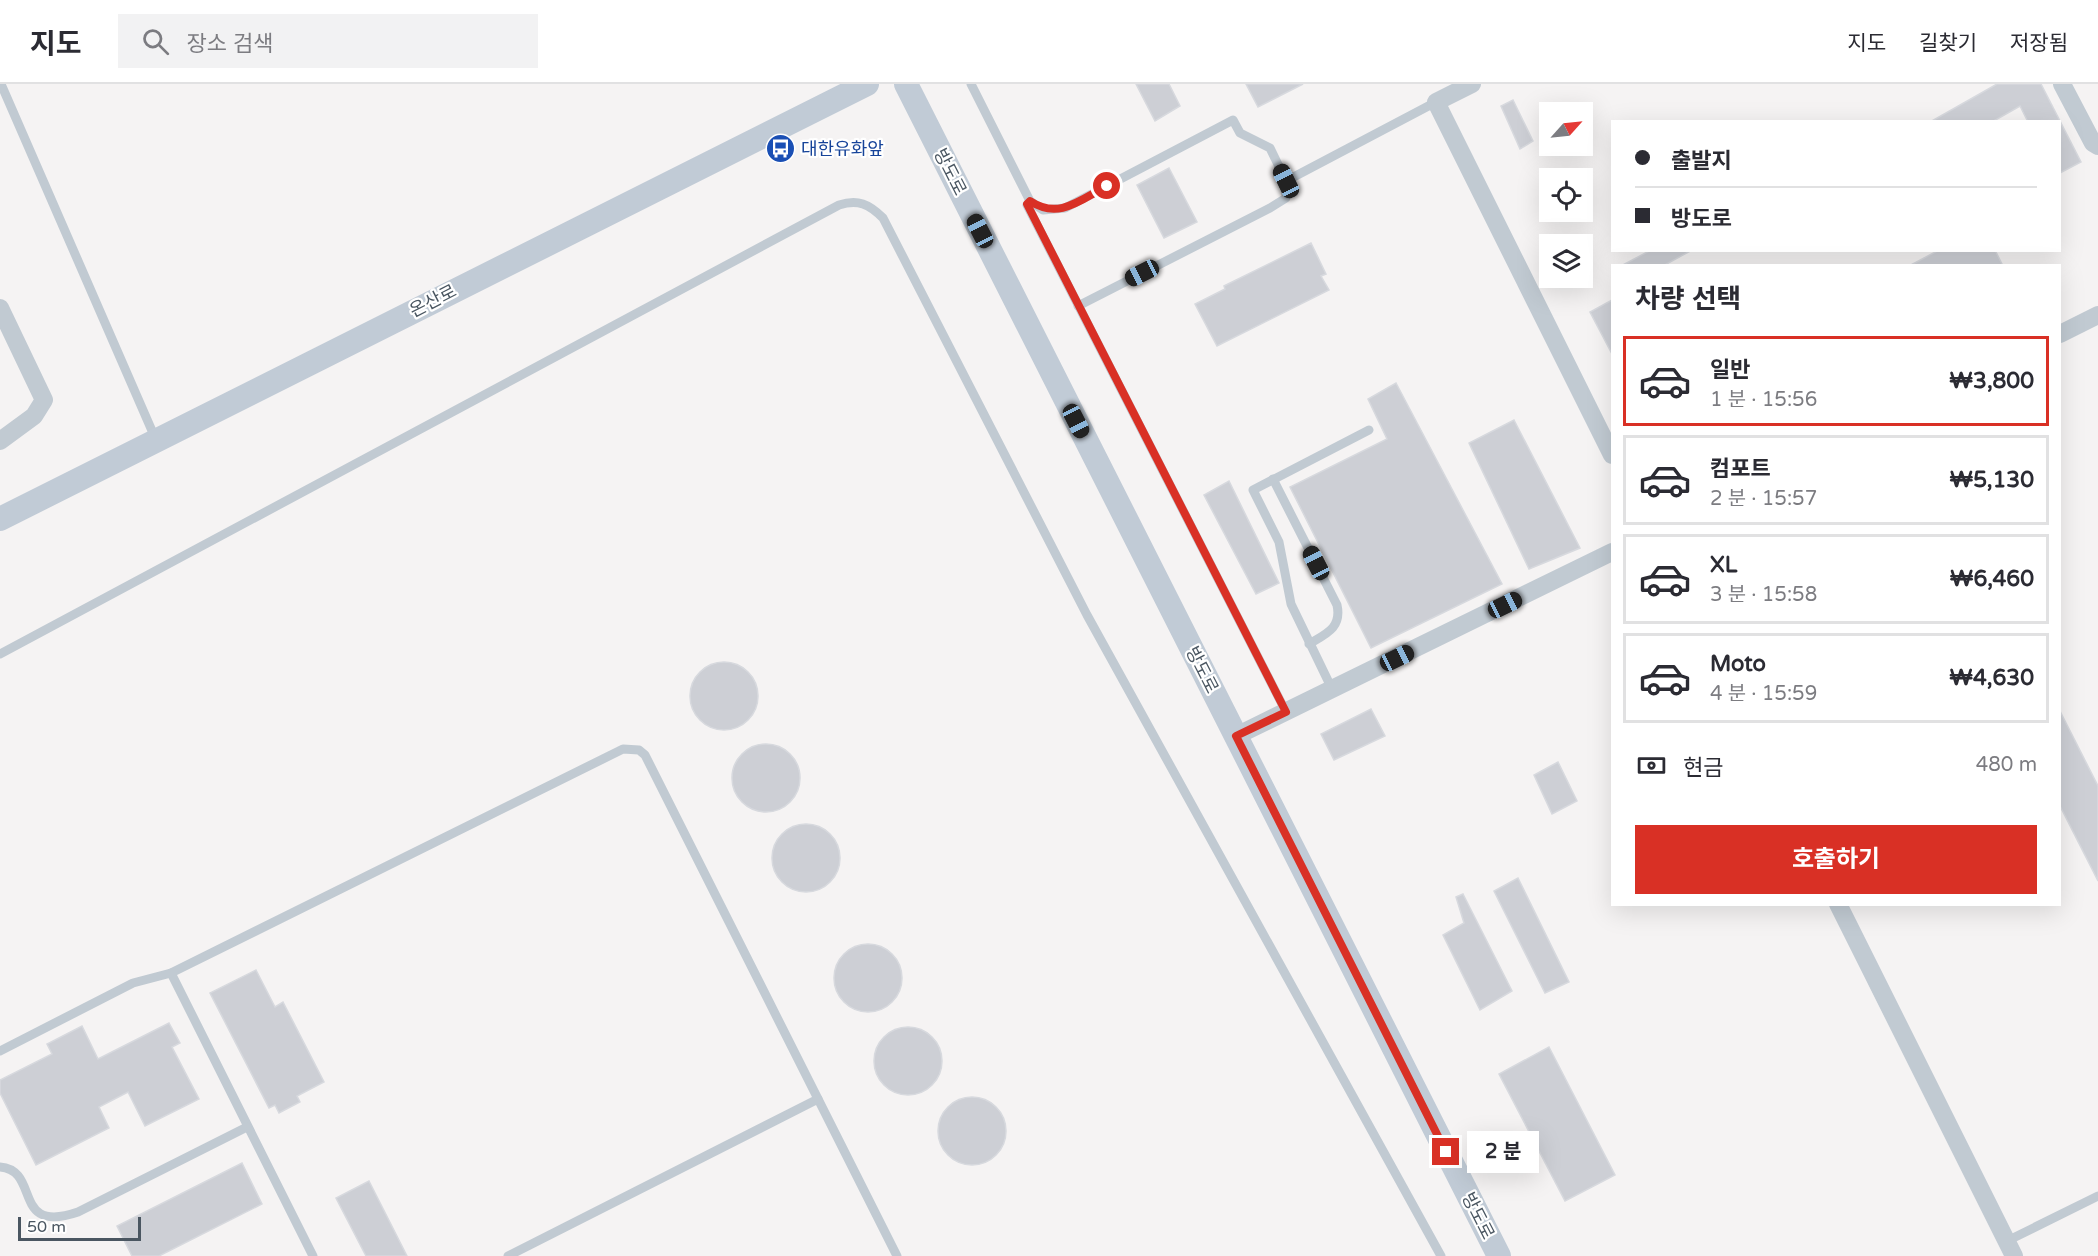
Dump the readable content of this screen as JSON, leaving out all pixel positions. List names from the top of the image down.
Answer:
{
  "streets": {
    "street": ["방도로", "온산로"]
  },
  "places": {
    "bus stop": ["대한유화앞"]
  },
  "scale_bar": "50 m",
  "north": "top right",
  "page": {
    "header": "지도",
    "search": "장소 검색",
    "nav": ["지도", "길찾기", "저장됨"],
    "banner": ["출발지", "방도로"],
    "heading": "차량 선택",
    "list": [
      {
        "name": "일반",
        "note": "1 분 · 15:56",
        "value": "₩3,800"
      },
      {
        "name": "컴포트",
        "note": "2 분 · 15:57",
        "value": "₩5,130"
      },
      {
        "name": "XL",
        "note": "3 분 · 15:58",
        "value": "₩6,460"
      },
      {
        "name": "Moto",
        "note": "4 분 · 15:59",
        "value": "₩4,630"
      }
    ],
    "pay": ["현금", "480 m"],
    "buttons": "호출하기",
    "bubble": "2 분",
    "scale": "50 m"
  }
}
